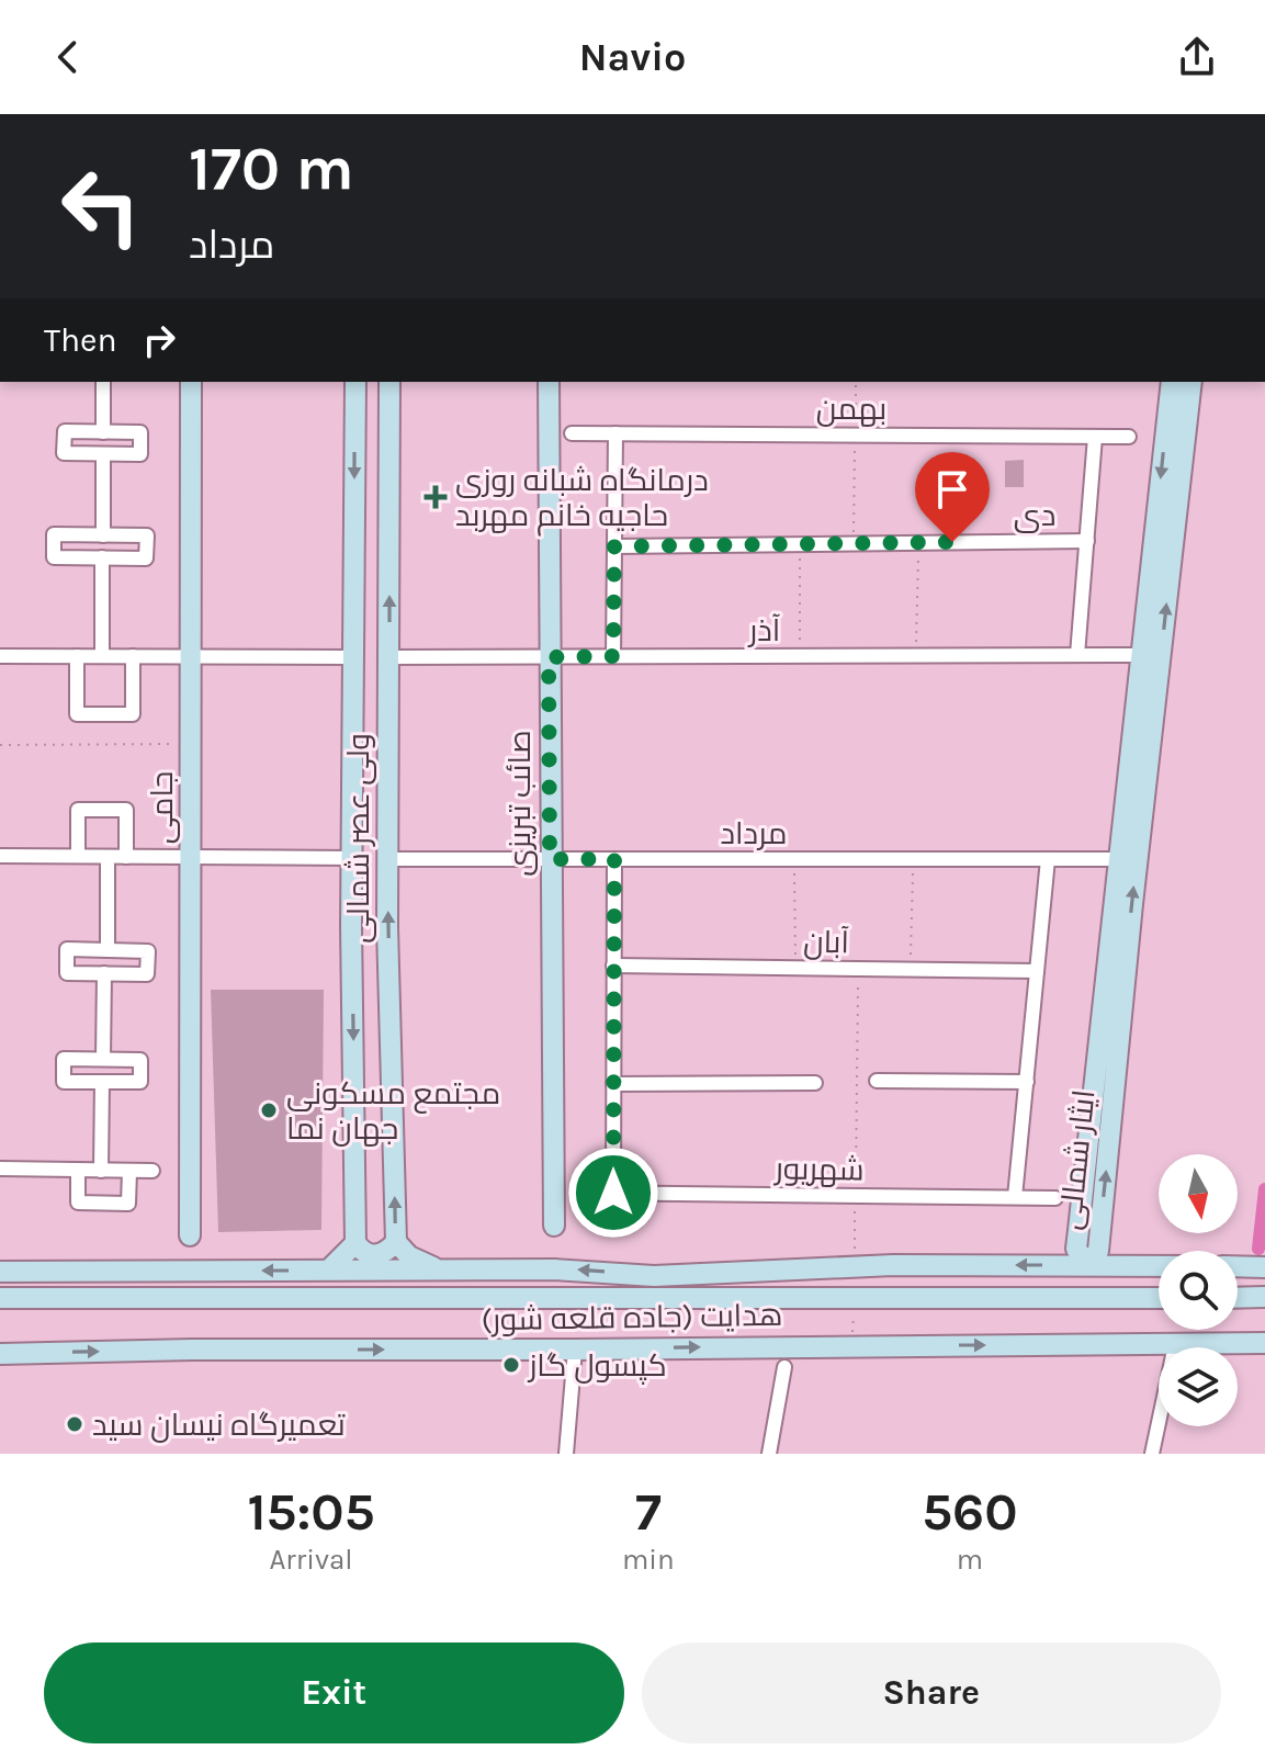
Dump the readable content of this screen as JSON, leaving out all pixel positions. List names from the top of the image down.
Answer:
{
  "streets": {
    "main road": [
      "صائب تبریزی",
      "جامی",
      "ولی عصر شمالی",
      "ایثار شمالی",
      "هدایت (جاده قلعه شور)"
    ],
    "street": [
      "بهمن",
      "دی",
      "آذر",
      "مرداد",
      "آبان",
      "شهریور"
    ]
  },
  "crossings": [
    ["آذر", "صائب تبریزی"],
    ["آذر", "ولی عصر شمالی"],
    ["آذر", "ایثار شمالی"],
    ["صائب تبریزی", "مرداد"],
    ["مرداد", "ولی عصر شمالی"],
    ["مرداد", "ایثار شمالی"]
  ],
  "places": {
    "health": ["درمانگاه شبانه‌ روزی حاجیه‌ خانم مهربد"],
    "other": ["مجتمع مسکونی جهان نما", "کپسول گاز", "تعمیرگاه نیسان سید"]
  },
  "north": "bottom",
  "page": {
    "header": "Navio",
    "turn": ["170 m", "مرداد"],
    "then": "Then",
    "eta": [
      "15:05",
      "Arrival",
      "7",
      "min",
      "560",
      "m"
    ],
    "buttons": ["Exit", "Share"]
  }
}
